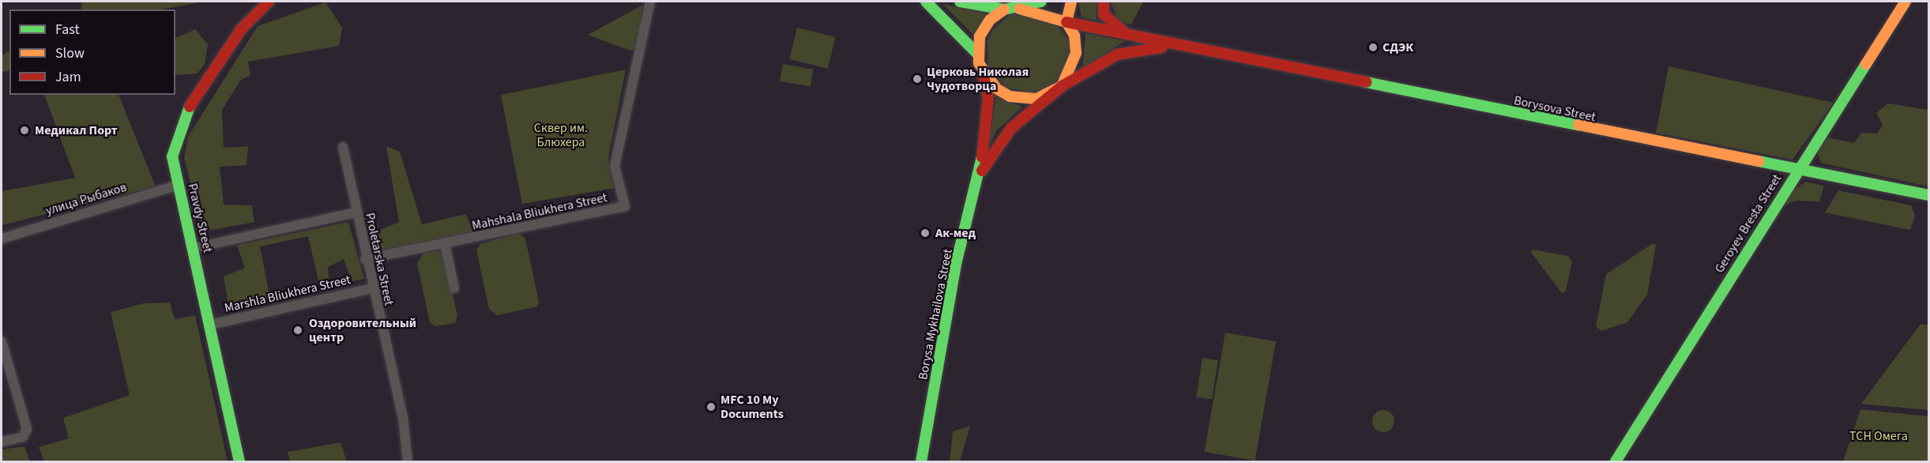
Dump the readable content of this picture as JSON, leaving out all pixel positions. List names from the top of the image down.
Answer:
{
  "streets": {
    "main road": [
      "Borysova Street",
      "Pravdy Street",
      "Geroyev Bresta Street",
      "Borysa Mykhailova Street"
    ],
    "street": [
      "улица Рыбаков",
      "Mahshala Bliukhera Street",
      "Proletarska Street",
      "Marshla Bliukhera Street"
    ]
  },
  "crossings": [
    ["Borysova Street", "Geroyev Bresta Street"],
    ["Borysova Street", "Borysa Mykhailova Street"],
    ["улица Рыбаков", "Pravdy Street"],
    ["Mahshala Bliukhera Street", "Proletarska Street"],
    ["Pravdy Street", "Marshla Bliukhera Street"],
    ["Proletarska Street", "Marshla Bliukhera Street"]
  ],
  "parks": ["Сквер им. Блюхера", "ТСН Омега"],
  "places": [
    "СДЭК",
    "Церковь Николая Чудотворца",
    "Медикал Порт",
    "Ак-мед",
    "Оздоровительный центр",
    "MFC 10 My Documents"
  ],
  "legend": ["Fast", "Slow", "Jam"]
}
